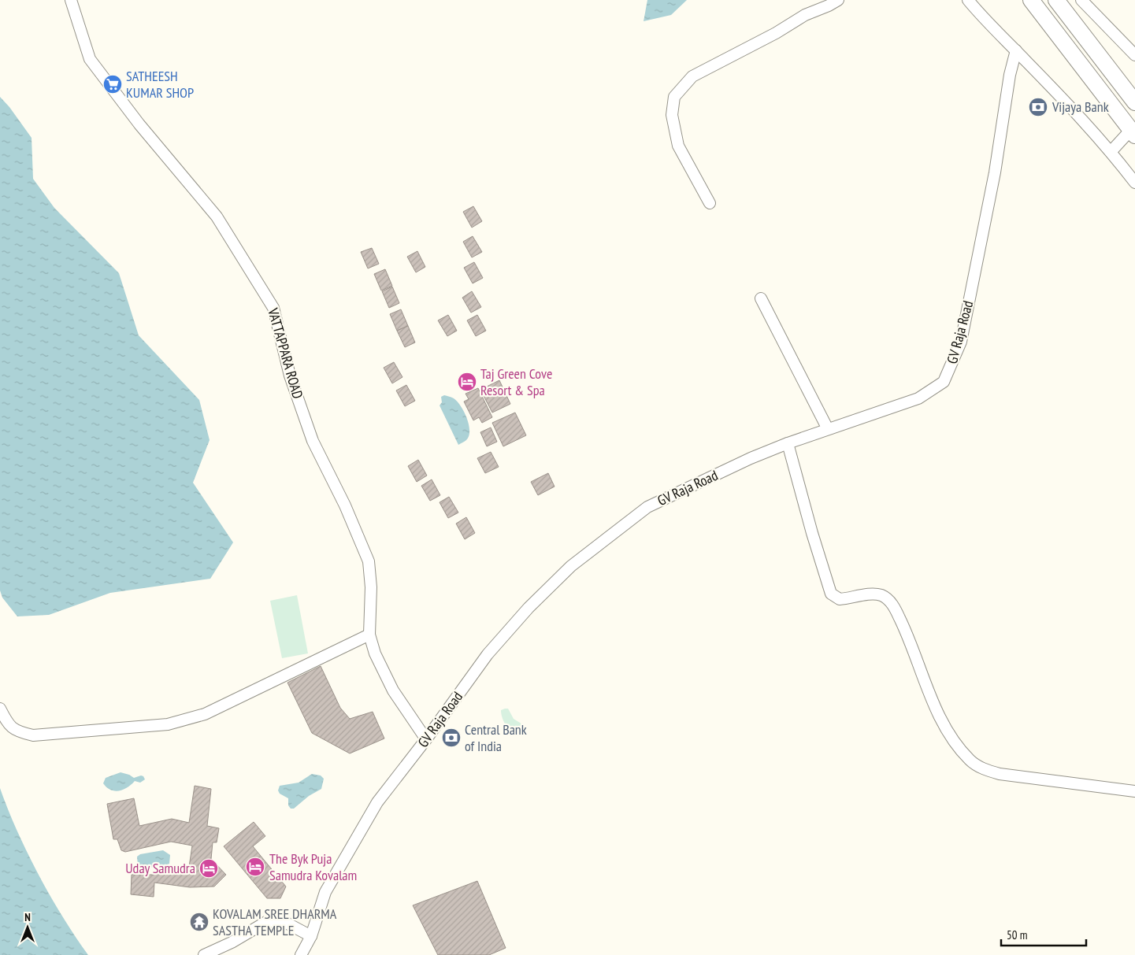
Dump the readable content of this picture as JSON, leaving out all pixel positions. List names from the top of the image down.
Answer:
{
  "streets": {
    "street": ["GV Raja Road", "VATTAPPARA ROAD"]
  },
  "crossings": [
    ["GV Raja Road", "VATTAPPARA ROAD"]
  ],
  "places": {
    "supermarket": ["SATHEESH KUMAR SHOP"],
    "bank": ["Vijaya Bank", "Central Bank of India"],
    "hotel": ["Taj Green Cove Resort & Spa", "The Byk Puja Samudra Kovalam", "Uday Samudra"],
    "temple": ["KOVALAM SREE DHARMA SASTHA TEMPLE"]
  },
  "scale_bar": "50 m",
  "north": "top"
}
